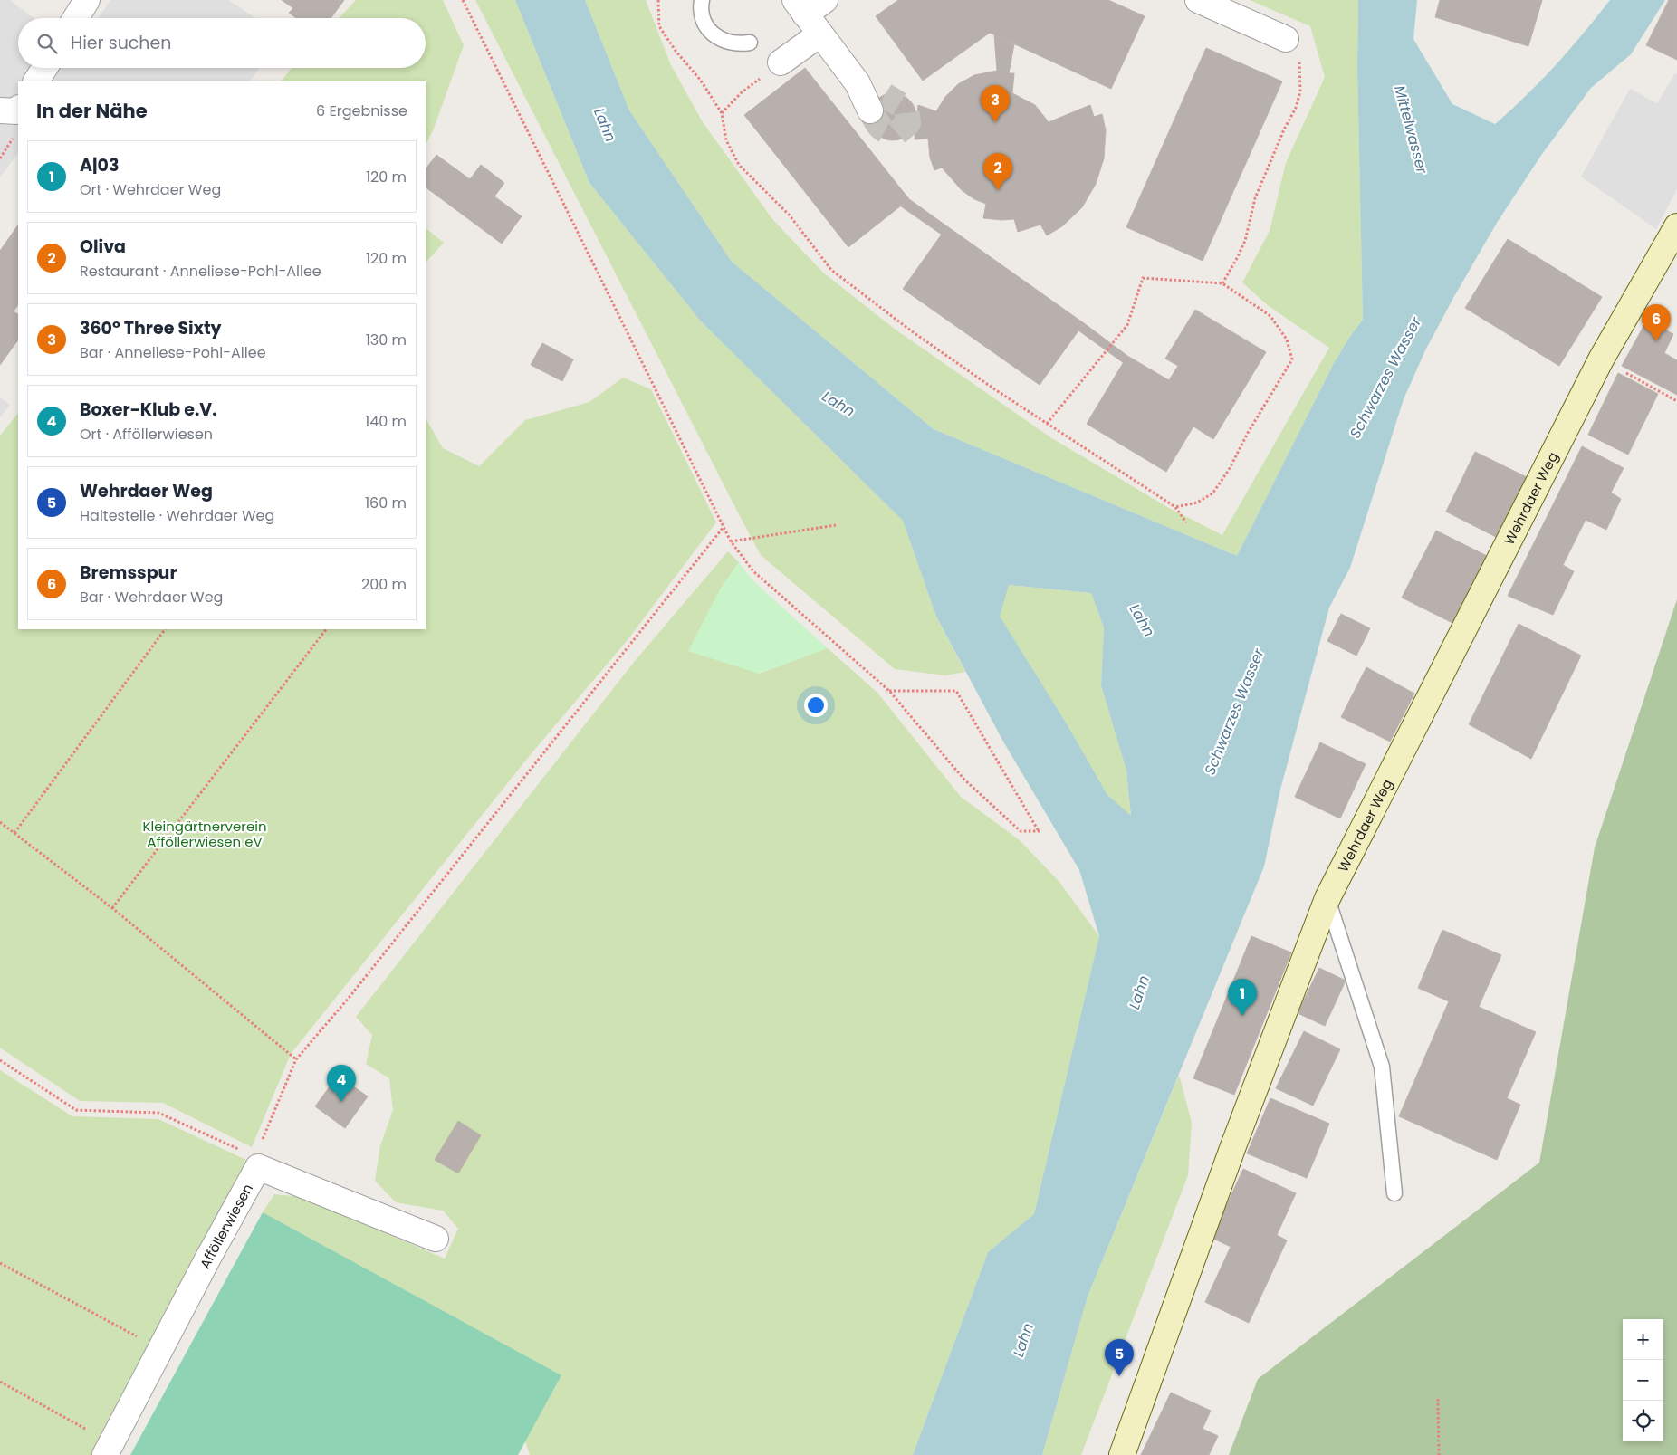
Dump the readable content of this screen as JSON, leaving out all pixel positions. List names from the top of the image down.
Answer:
{
  "streets": {
    "main road": ["Wehrdaer Weg"],
    "street": ["Afföllerwiesen"]
  },
  "water": ["Lahn", "Mittelwasser", "Schwarzes Wasser"],
  "parks": ["Kleingärtnerverein Afföllerwiesen eV"],
  "page": {
    "search": "Hier suchen",
    "heading": ["In der Nähe", "6 Ergebnisse"],
    "pins": [
      "3",
      "2",
      "6",
      "1",
      "4",
      "5"
    ],
    "list": [
      {
        "mark": "1",
        "name": "A|03",
        "note": "Ort · Wehrdaer Weg",
        "value": "120 m"
      },
      {
        "mark": "2",
        "name": "Oliva",
        "note": "Restaurant · Anneliese-Pohl-Allee",
        "value": "120 m"
      },
      {
        "mark": "3",
        "name": "360° Three Sixty",
        "note": "Bar · Anneliese-Pohl-Allee",
        "value": "130 m"
      },
      {
        "mark": "4",
        "name": "Boxer-Klub e.V.",
        "note": "Ort · Afföllerwiesen",
        "value": "140 m"
      },
      {
        "mark": "5",
        "name": "Wehrdaer Weg",
        "note": "Haltestelle · Wehrdaer Weg",
        "value": "160 m"
      },
      {
        "mark": "6",
        "name": "Bremsspur",
        "note": "Bar · Wehrdaer Weg",
        "value": "200 m"
      }
    ],
    "map_buttons": ["+", "−"]
  }
}
